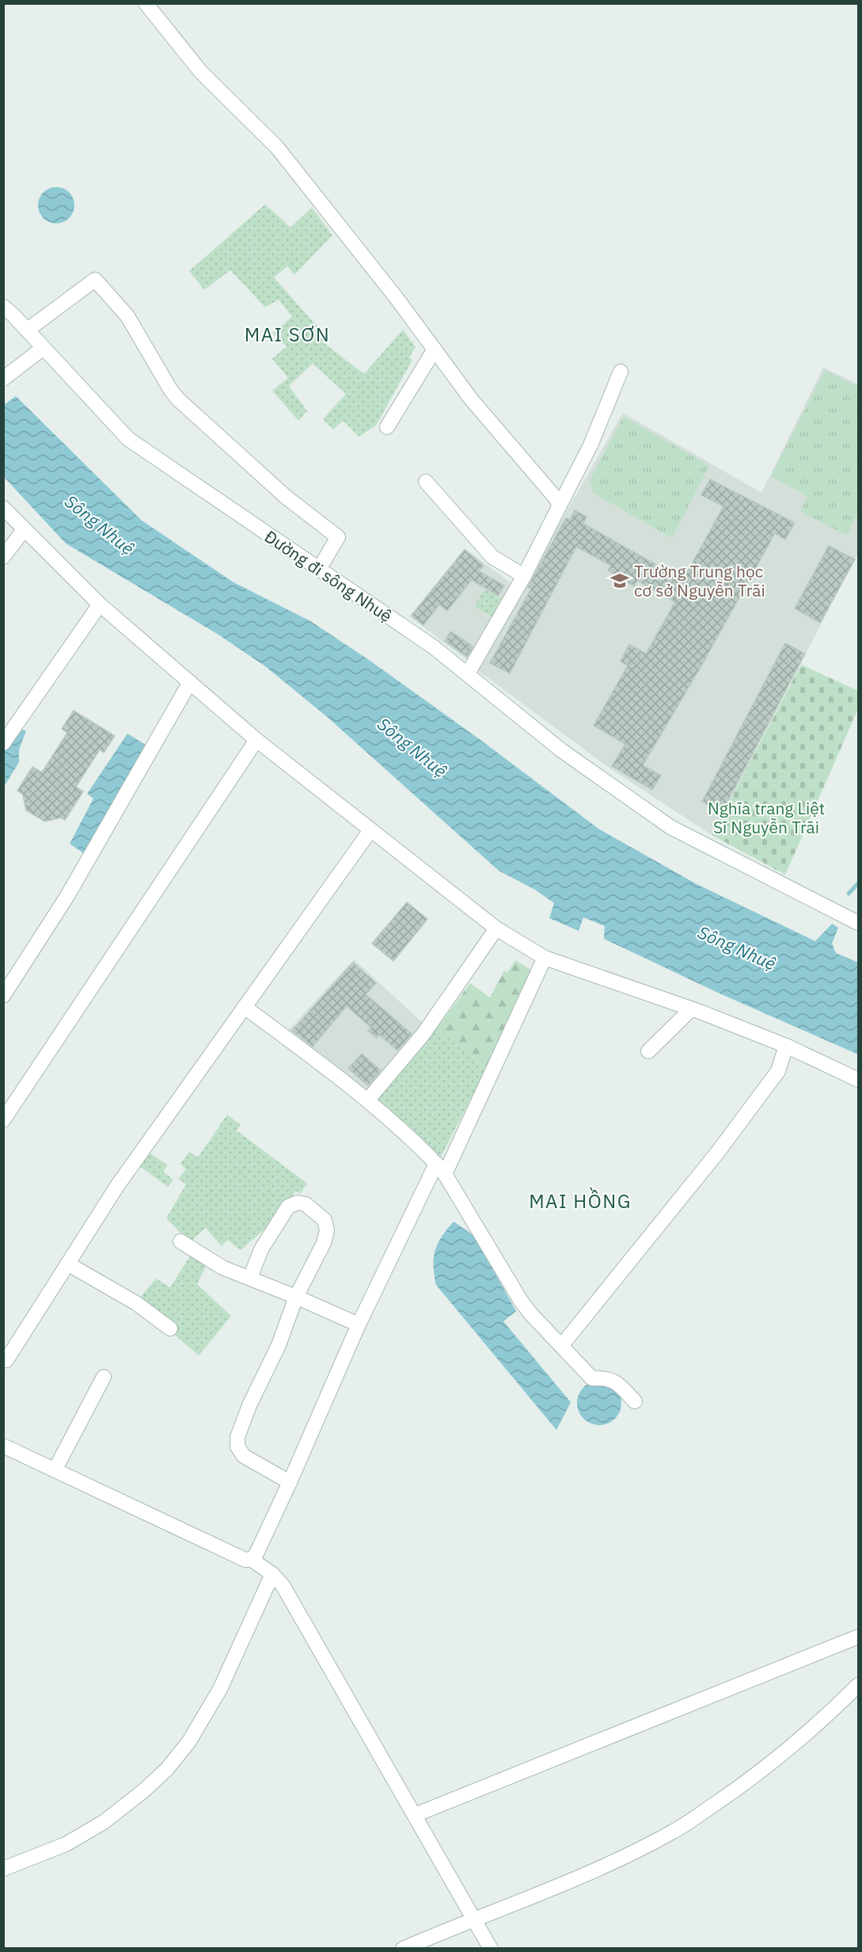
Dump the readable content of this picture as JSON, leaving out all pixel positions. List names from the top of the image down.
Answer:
{
  "streets": {
    "street": ["Đường đi sông Nhuệ"]
  },
  "districts": ["MAI SƠN", "MAI HỒNG"],
  "water": ["Sông Nhuệ"],
  "parks": ["Nghĩa trang Liệt Sĩ Nguyễn Trãi"],
  "places": {
    "school or university": ["Trường Trung học cơ sở Nguyễn Trãi"]
  }
}
